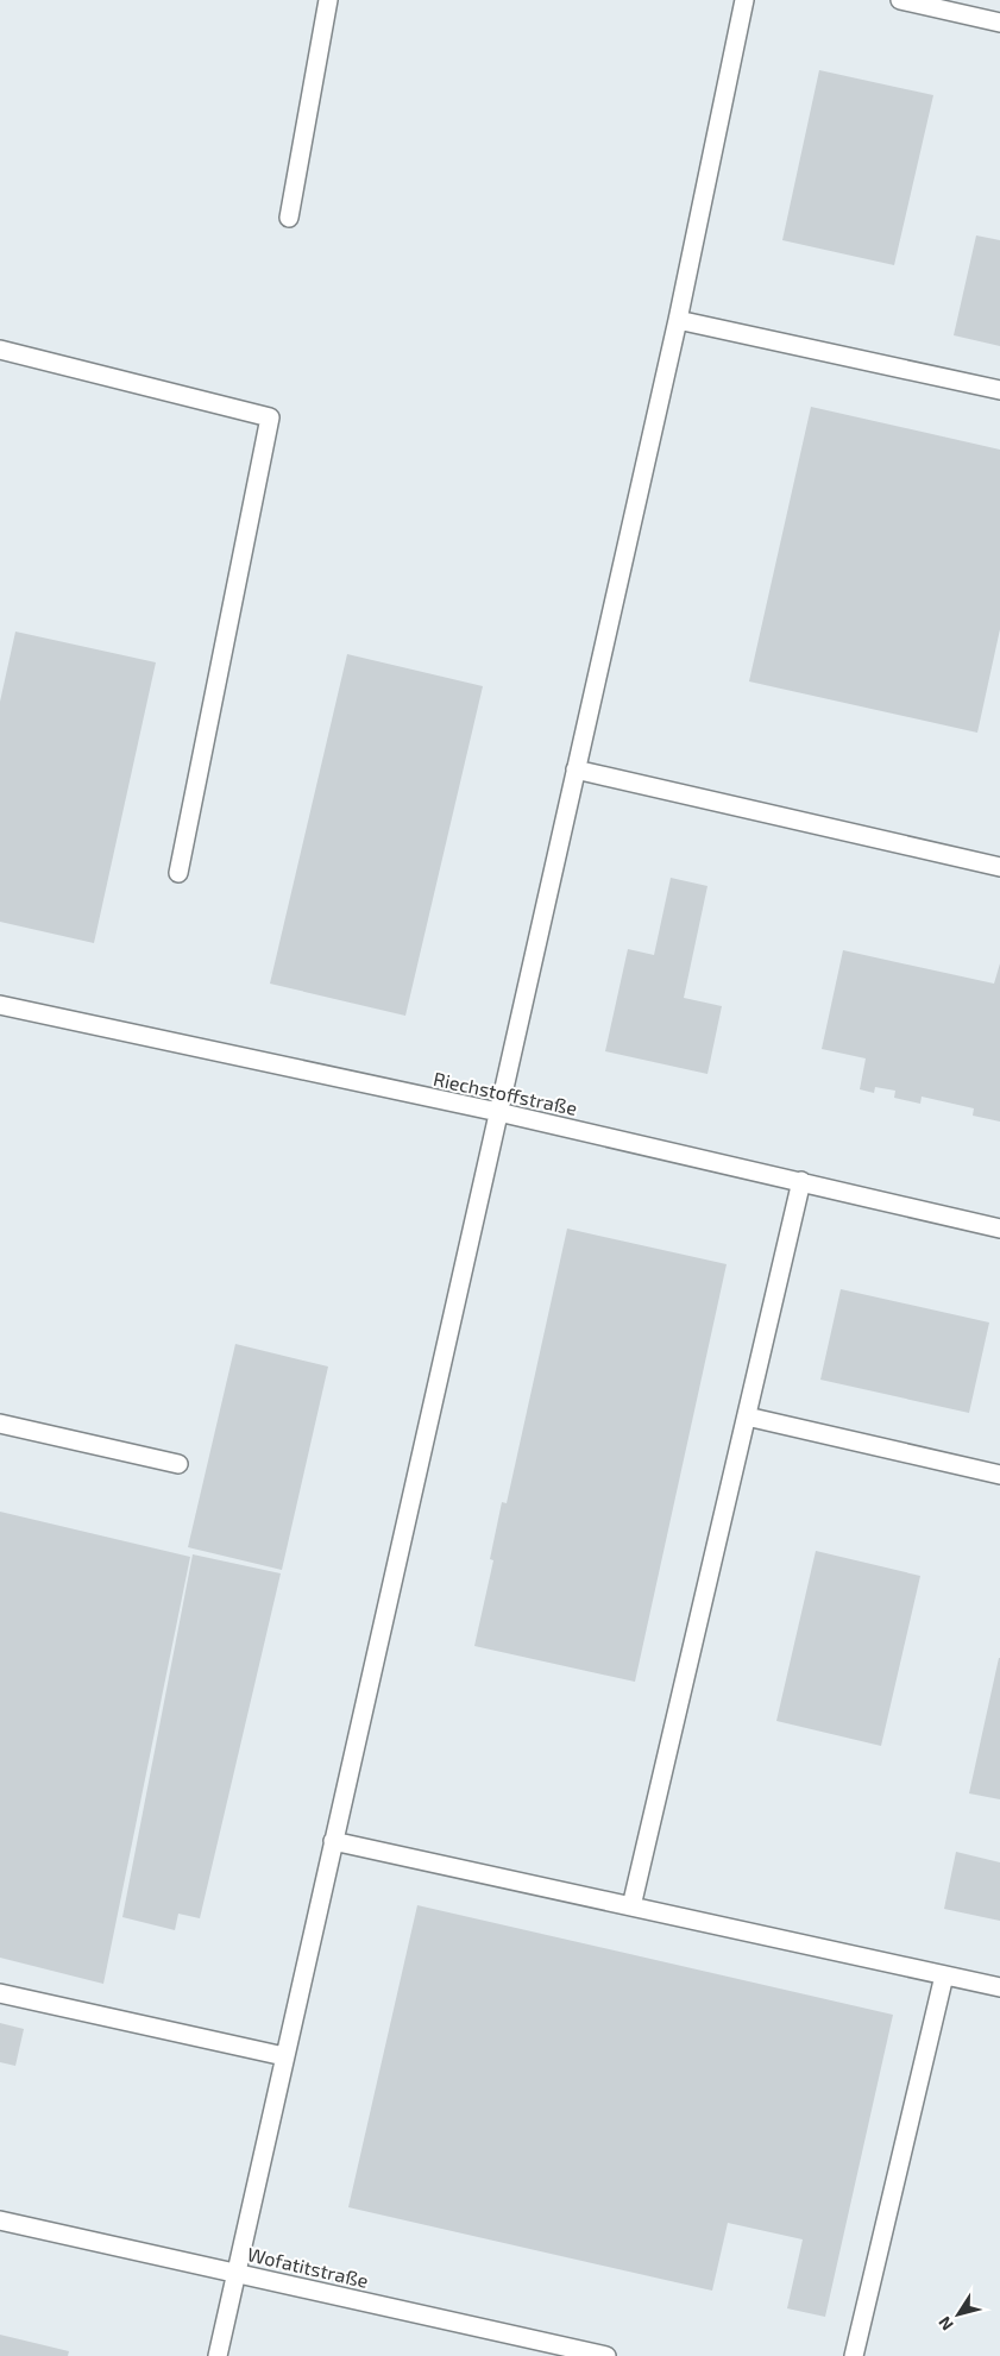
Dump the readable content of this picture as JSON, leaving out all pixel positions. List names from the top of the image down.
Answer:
{
  "streets": {
    "lane": ["Riechstoffstraße", "Wofatitstraße"]
  },
  "north": "bottom left"
}
